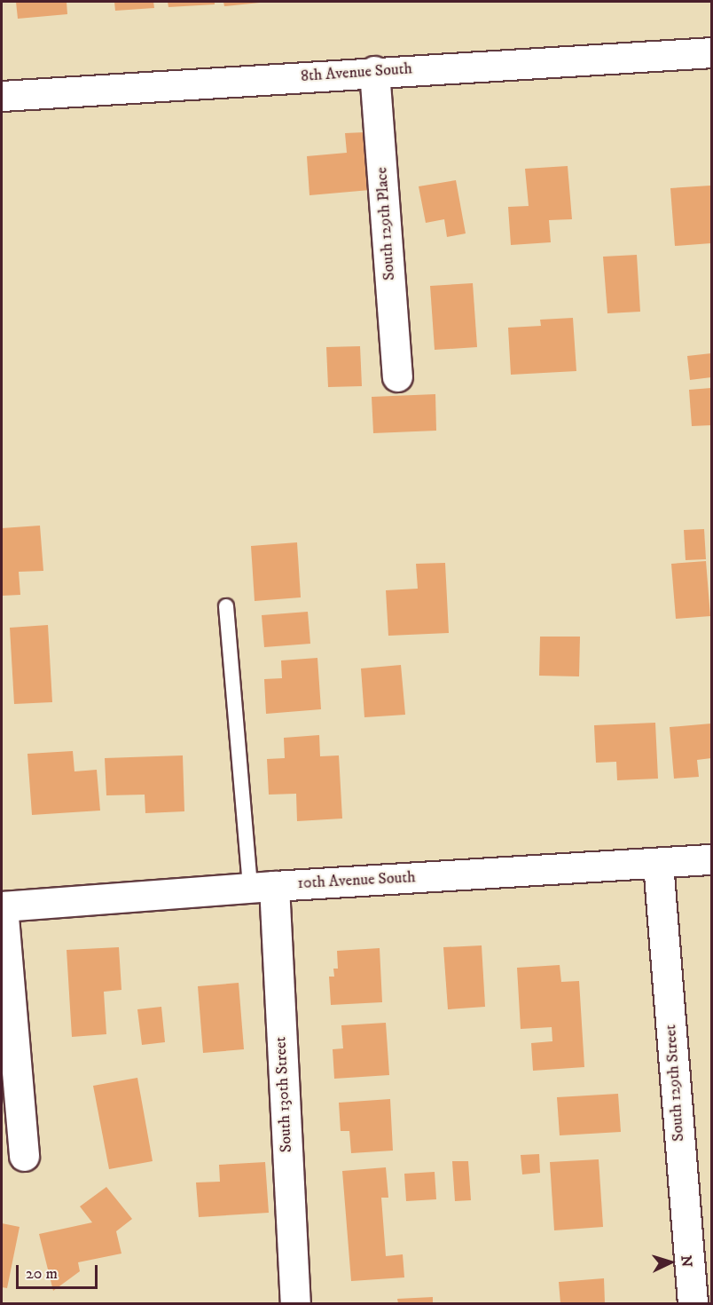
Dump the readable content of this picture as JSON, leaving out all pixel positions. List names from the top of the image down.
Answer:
{
  "streets": {
    "street": [
      "8th Avenue South",
      "South 129th Place",
      "10th Avenue South",
      "South 129th Street",
      "South 130th Street"
    ]
  },
  "crossings": [
    ["8th Avenue South", "South 129th Place"],
    ["10th Avenue South", "South 129th Street"],
    ["10th Avenue South", "South 130th Street"]
  ],
  "scale_bar": "20 m",
  "north": "right"
}
